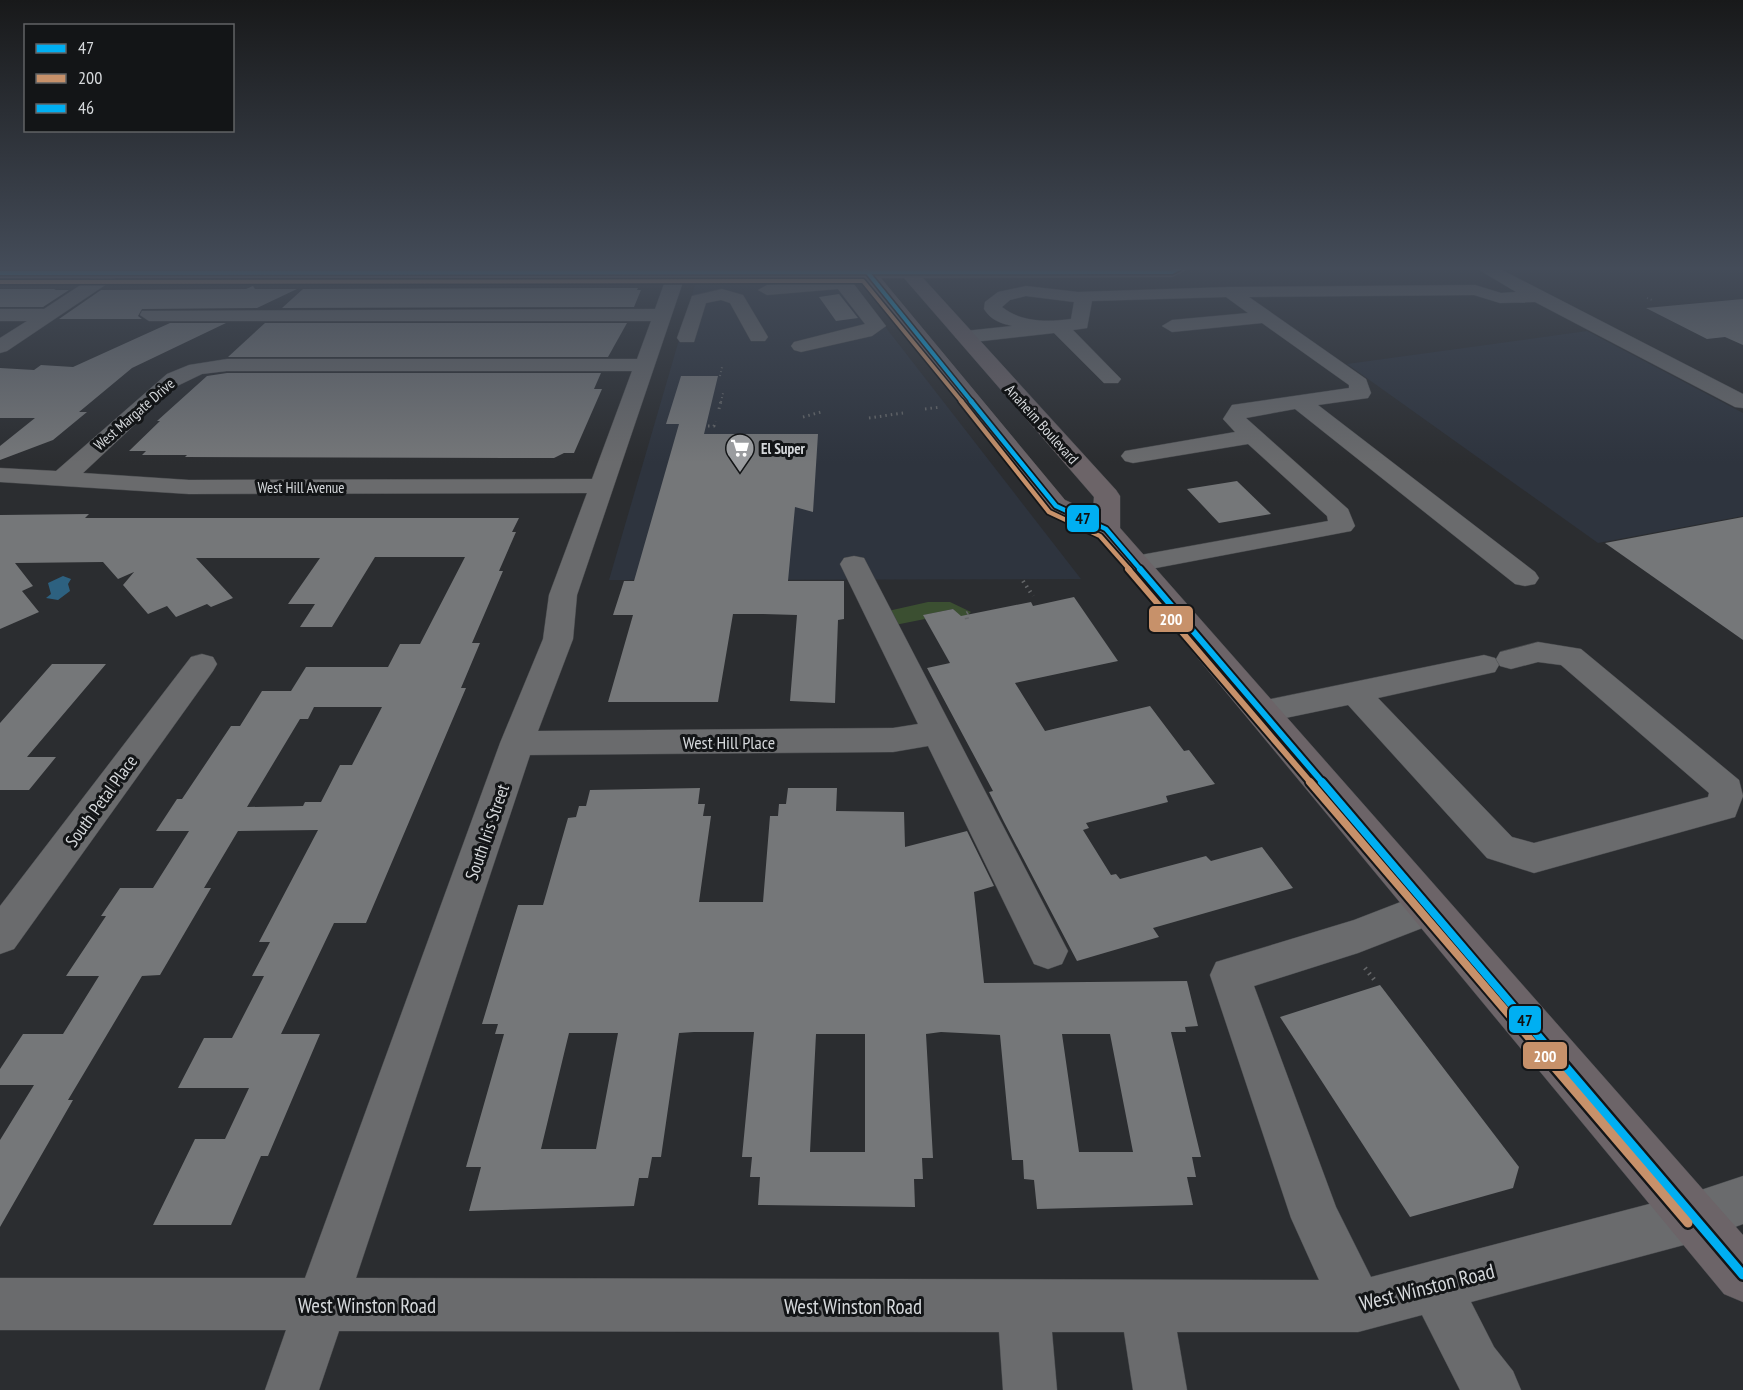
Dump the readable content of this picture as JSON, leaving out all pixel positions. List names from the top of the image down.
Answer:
{
  "streets": {
    "main road": ["Anaheim Boulevard"],
    "street": [
      "West Margate Drive",
      "West Hill Avenue",
      "West Hill Place",
      "South Petal Place",
      "South Iris Street",
      "West Winston Road"
    ]
  },
  "crossings": [
    ["West Margate Drive", "West Hill Avenue"],
    ["West Margate Drive", "South Iris Street"],
    ["West Hill Avenue", "South Iris Street"],
    ["West Hill Place", "South Iris Street"],
    ["South Iris Street", "West Winston Road"]
  ],
  "places": {
    "supermarket": ["El Super"]
  },
  "lines": ["transit line 47", "transit line 200"],
  "legend": ["47", "200", "46"]
}
